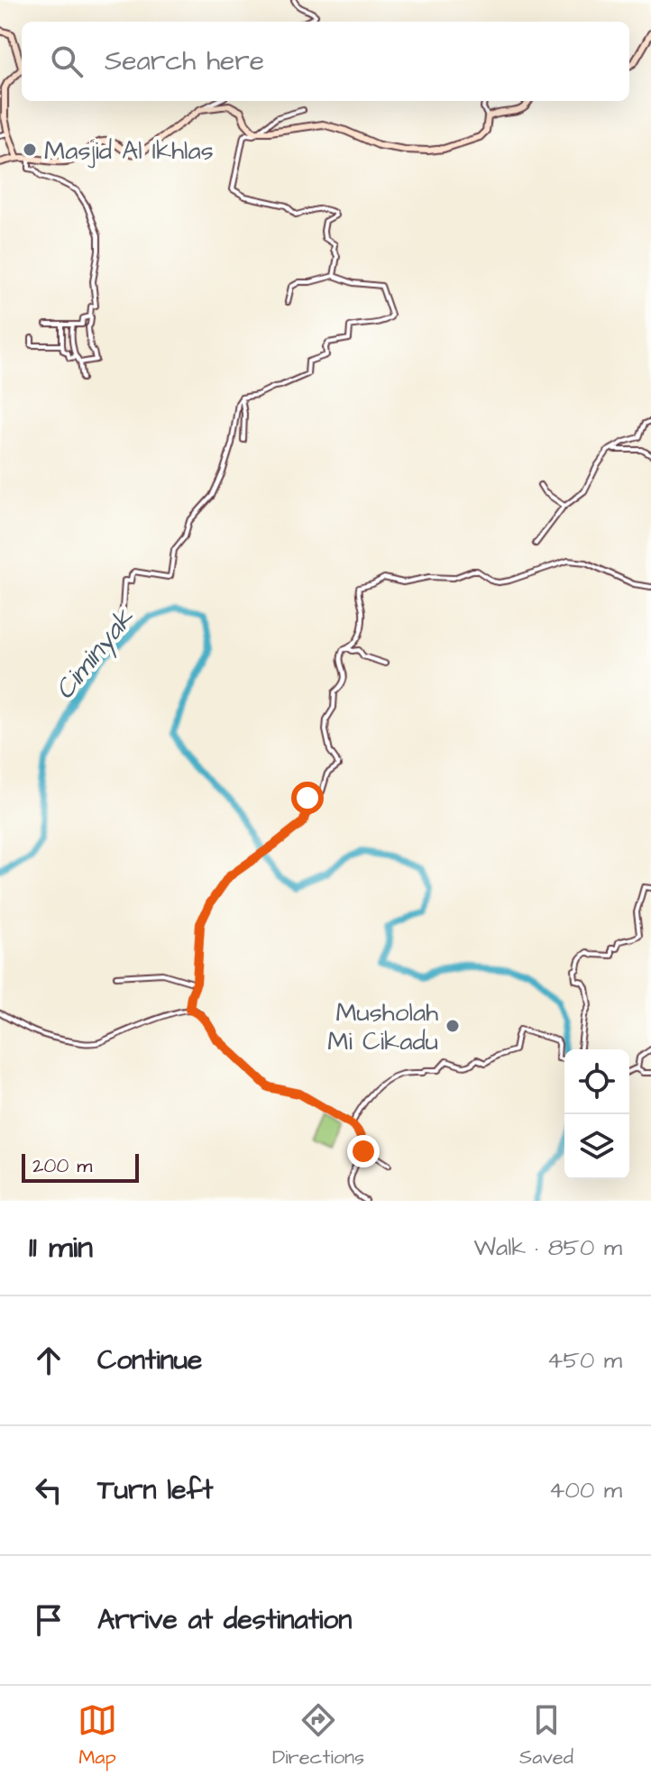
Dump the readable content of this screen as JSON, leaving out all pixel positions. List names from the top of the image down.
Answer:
{
  "water": ["Ciminyak"],
  "places": ["Masjid Al Ikhlas", "Musholah Mi Cikadu"],
  "scale_bar": "200 m",
  "page": {
    "search": "Search here",
    "scale": "200 m",
    "heading": ["11 min", "Walk · 850 m"],
    "list": [
      ["Continue", "450 m"],
      ["Turn left", "400 m"],
      "Arrive at destination"
    ],
    "nav": ["Map", "Directions", "Saved"]
  }
}
